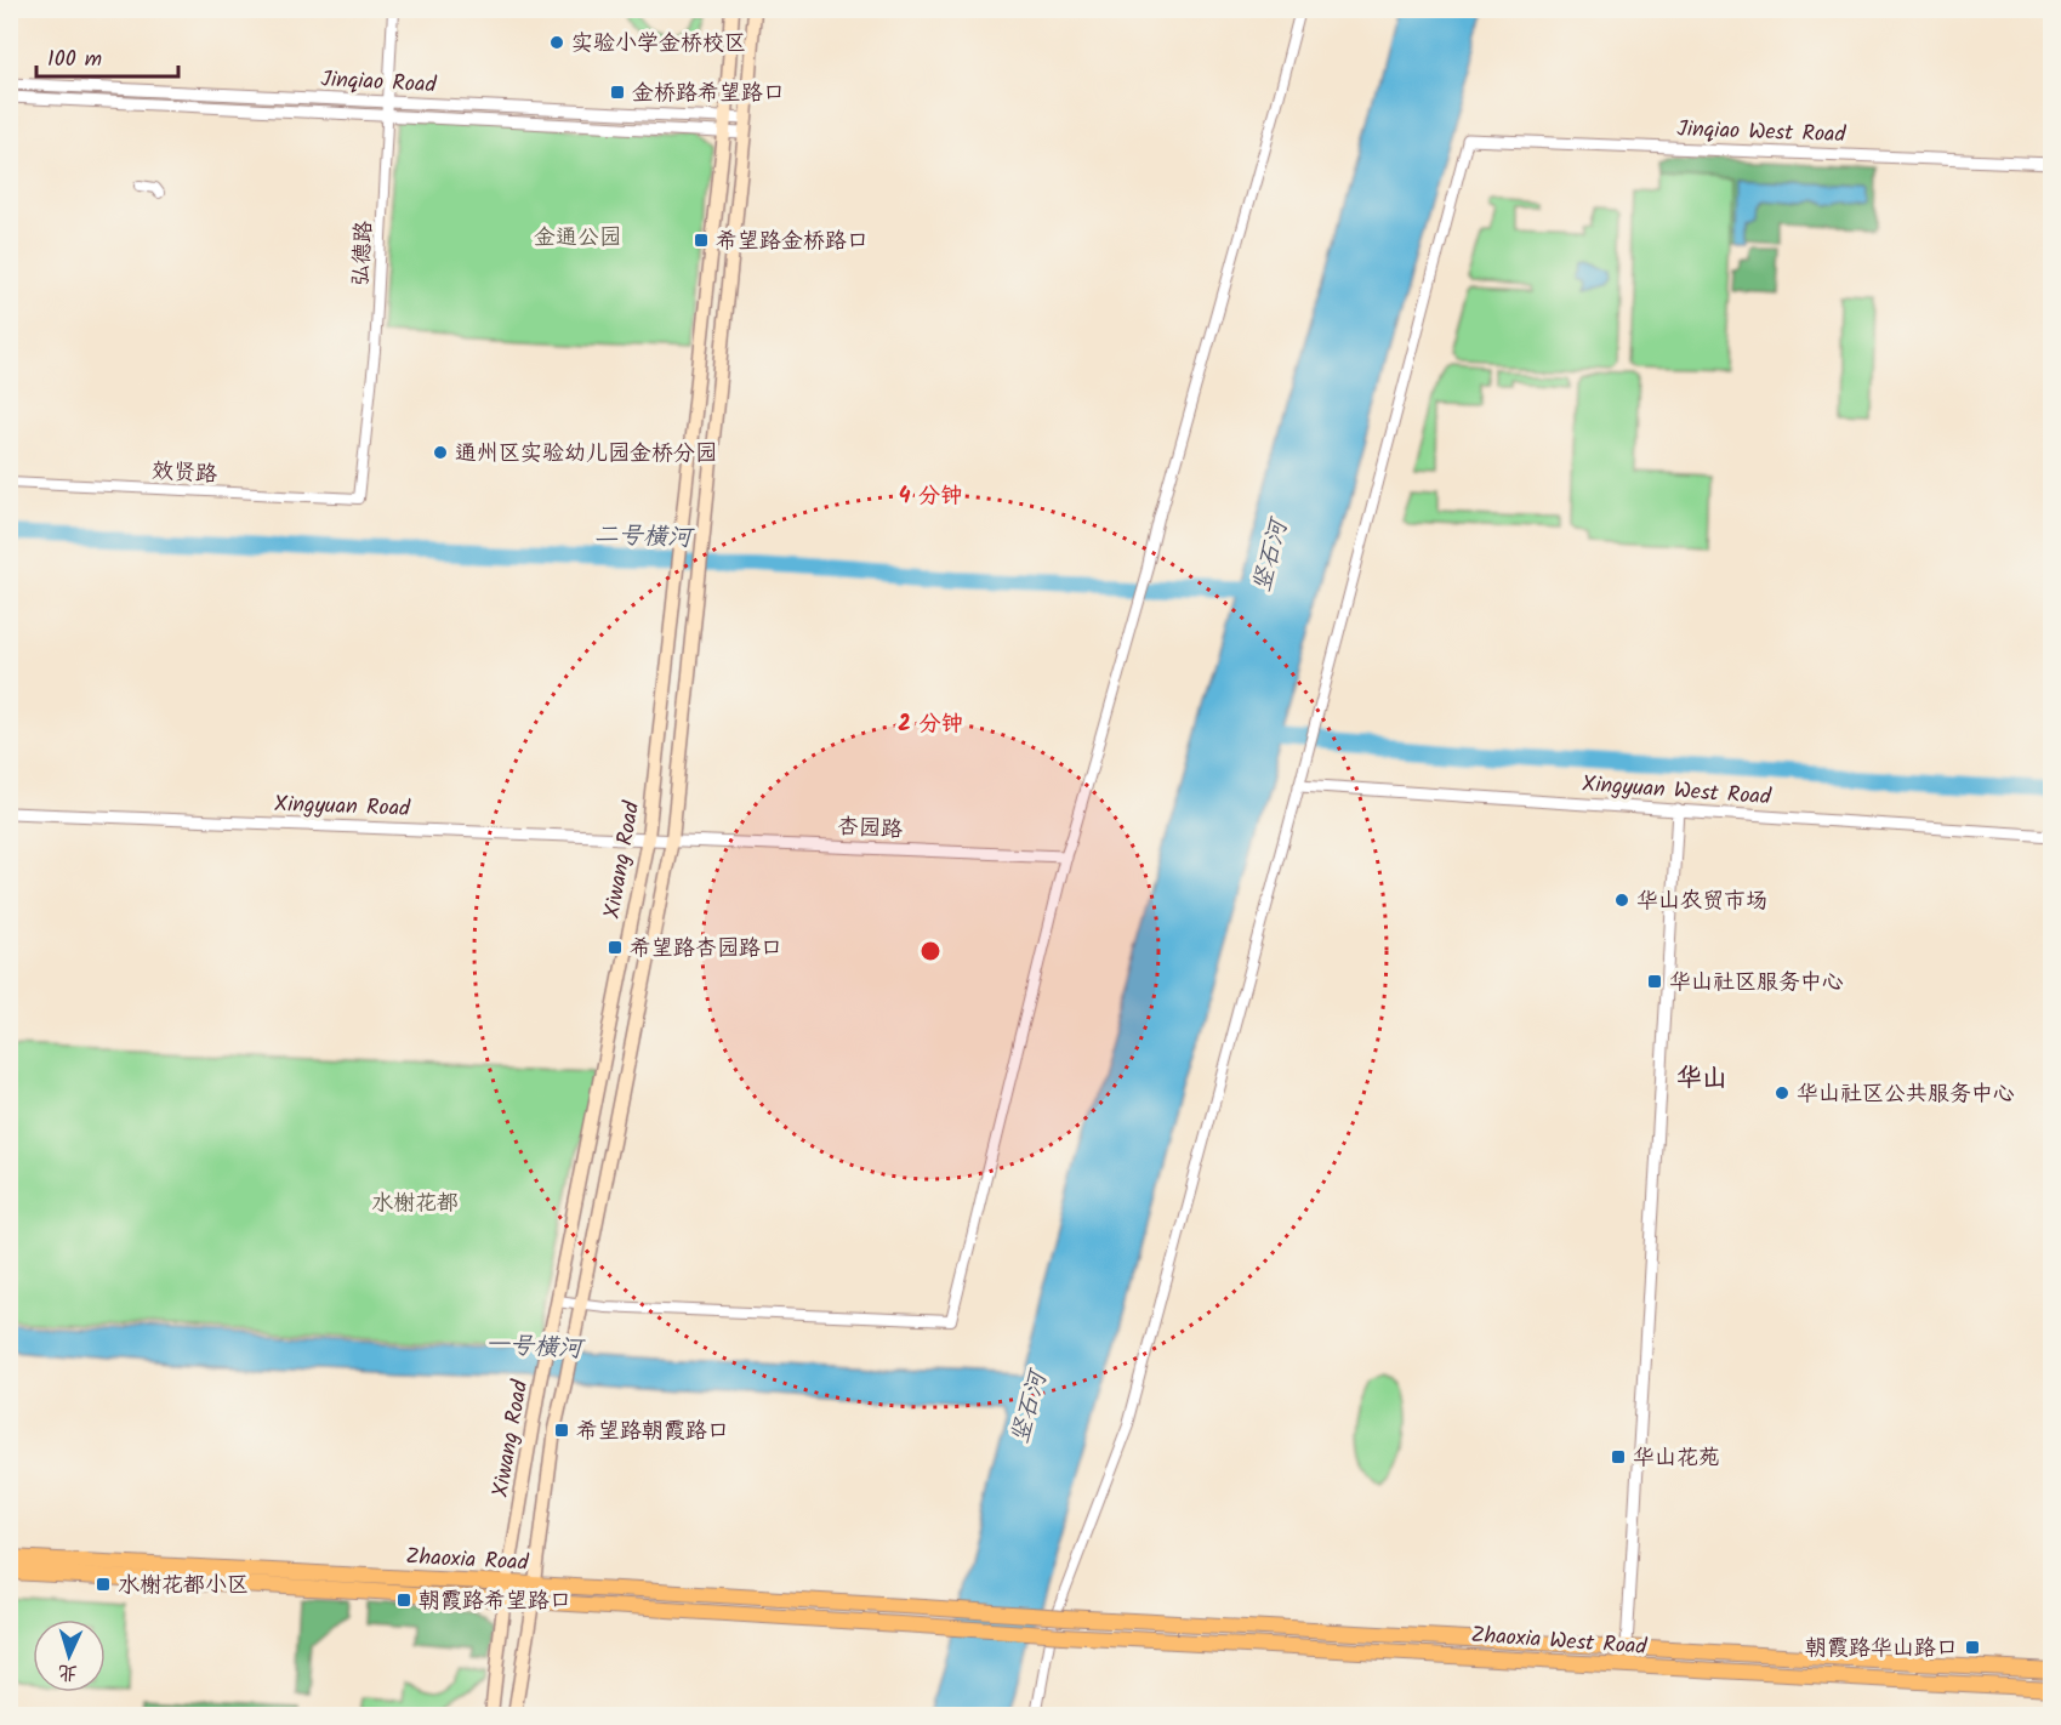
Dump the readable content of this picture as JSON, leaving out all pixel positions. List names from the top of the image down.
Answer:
{
  "streets": {
    "main road": ["Xiwang Road", "Zhaoxia Road", "Zhaoxia West Road"],
    "street": [
      "Jinqiao Road",
      "Jinqiao West Road",
      "弘德路",
      "效贤路",
      "Xingyuan West Road",
      "Xingyuan Road",
      "杏园路"
    ]
  },
  "crossings": [
    ["Jinqiao Road", "弘德路"],
    ["Jinqiao Road", "Xiwang Road"],
    ["弘德路", "效贤路"],
    ["Xingyuan Road", "杏园路"],
    ["Xingyuan Road", "Xiwang Road"],
    ["杏园路", "Xiwang Road"],
    ["Xiwang Road", "Zhaoxia Road"],
    ["Zhaoxia Road", "Zhaoxia West Road"]
  ],
  "districts": ["华山"],
  "water": ["二号横河", "竖石河", "一号横河"],
  "parks": ["金通公园", "水榭花都"],
  "places": {
    "other": [
      "实验小学金桥校区",
      "通州区实验幼儿园金桥分园",
      "华山农贸市场",
      "华山社区公共服务中心"
    ],
    "transit": [
      "金桥路希望路口",
      "希望路金桥路口",
      "希望路杏园路口",
      "华山社区服务中心",
      "希望路朝霞路口",
      "华山花苑",
      "水榭花都小区",
      "朝霞路希望路口",
      "朝霞路华山路口"
    ]
  },
  "scale_bar": "100 m",
  "north": "bottom",
  "rings": ["4 分钟", "2 分钟"]
}
